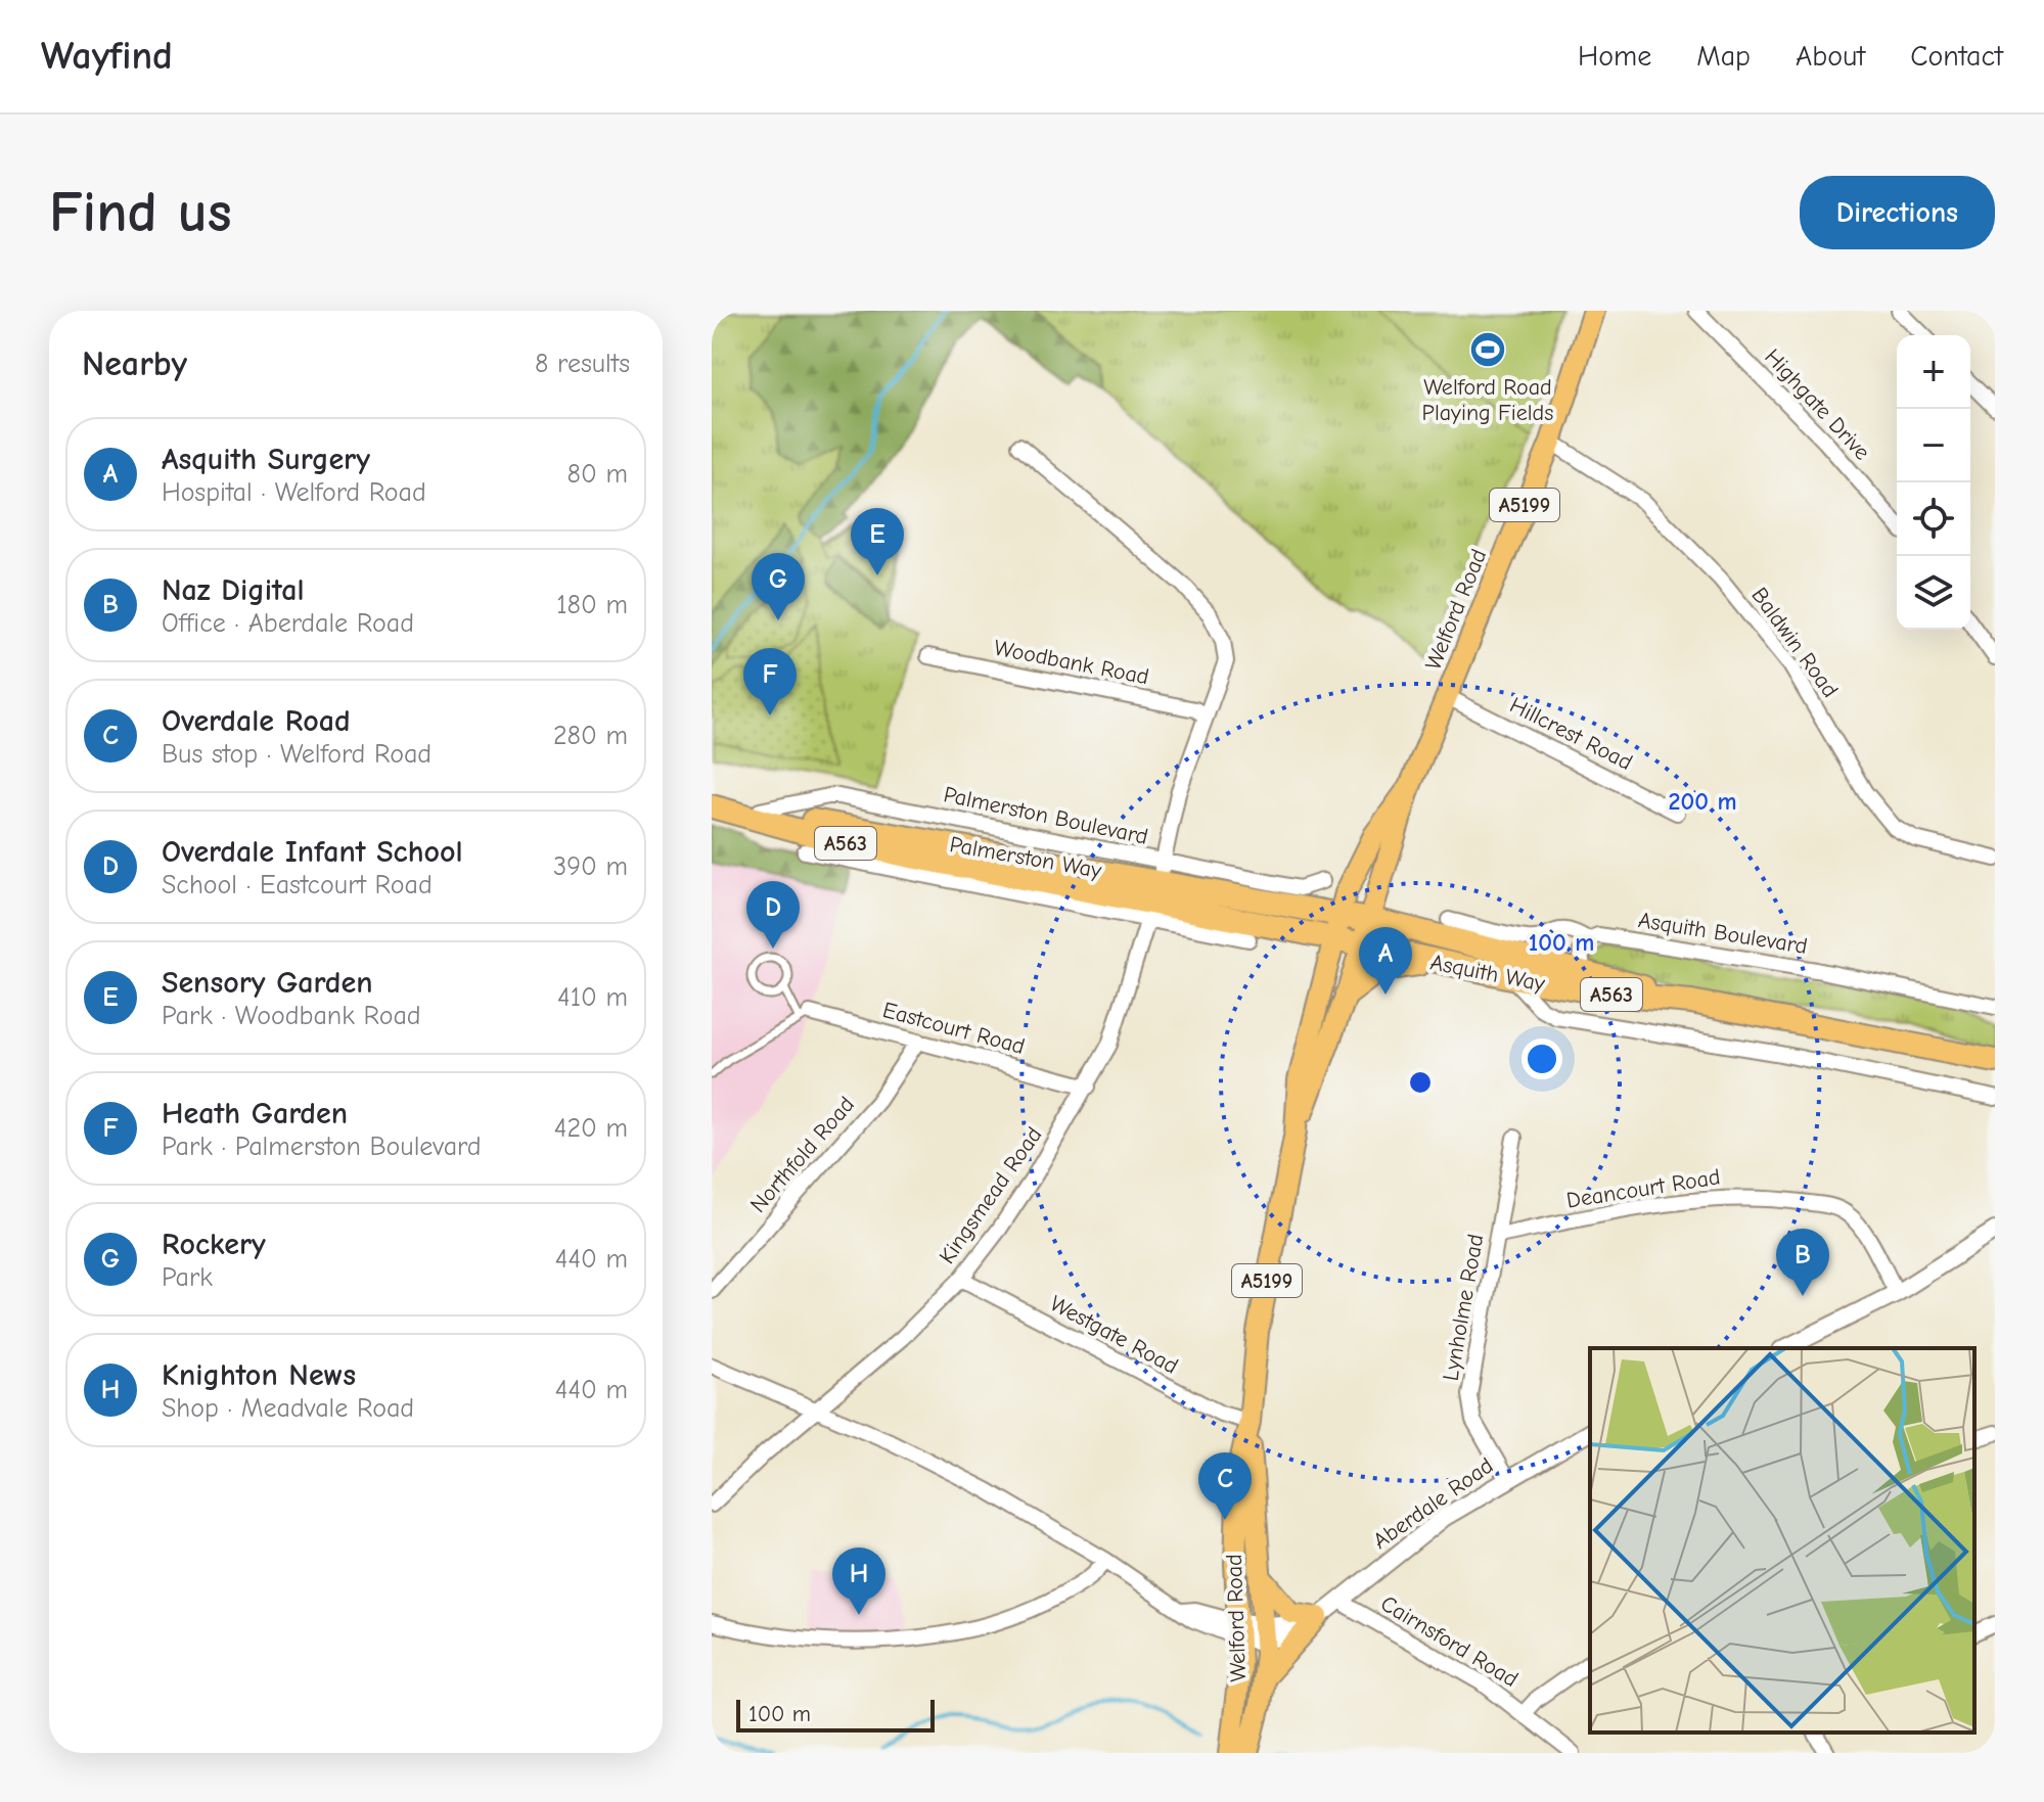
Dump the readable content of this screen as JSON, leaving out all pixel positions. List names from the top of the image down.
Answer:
{
  "streets": {
    "highway": ["A563", "Palmerston Way", "Asquith Way"],
    "main road": ["A5199", "Welford Road"],
    "street": [
      "Highgate Drive",
      "Baldwin Road",
      "Woodbank Road",
      "Hillcrest Road",
      "Palmerston Boulevard",
      "Asquith Boulevard",
      "Eastcourt Road",
      "Northfold Road",
      "Deancourt Road",
      "Kingsmead Road",
      "Lynholme Road",
      "Westgate Road",
      "Aberdale Road",
      "Cairnsford Road"
    ]
  },
  "crossings": [
    ["Welford Road", "Baldwin Road"],
    ["Welford Road", "Hillcrest Road"],
    ["Welford Road", "A563"],
    ["Welford Road", "Palmerston Way"],
    ["Welford Road", "Asquith Way"],
    ["Welford Road", "Westgate Road"],
    ["Welford Road", "Aberdale Road"],
    ["Palmerston Boulevard", "Palmerston Way"],
    ["A563", "Asquith Way"],
    ["Palmerston Way", "Asquith Way"],
    ["Eastcourt Road", "Northfold Road"],
    ["Eastcourt Road", "Kingsmead Road"],
    ["Deancourt Road", "Lynholme Road"],
    ["Kingsmead Road", "Westgate Road"],
    ["Lynholme Road", "Aberdale Road"],
    ["Aberdale Road", "Cairnsford Road"]
  ],
  "places": {
    "sports": ["Welford Road Playing Fields"]
  },
  "scale_bar": "100 m",
  "page": {
    "header": "Wayfind",
    "nav": [
      "Home",
      "Map",
      "About",
      "Contact"
    ],
    "buttons": "Directions",
    "title": "Find us",
    "heading": ["Nearby", "8 results"],
    "map_buttons": ["+", "−"],
    "list": [
      {
        "mark": "A",
        "name": "Asquith Surgery",
        "note": "Hospital · Welford Road",
        "value": "80 m"
      },
      {
        "mark": "B",
        "name": "Naz Digital",
        "note": "Office · Aberdale Road",
        "value": "180 m"
      },
      {
        "mark": "C",
        "name": "Overdale Road",
        "note": "Bus stop · Welford Road",
        "value": "280 m"
      },
      {
        "mark": "D",
        "name": "Overdale Infant School",
        "note": "School · Eastcourt Road",
        "value": "390 m"
      },
      {
        "mark": "E",
        "name": "Sensory Garden",
        "note": "Park · Woodbank Road",
        "value": "410 m"
      },
      {
        "mark": "F",
        "name": "Heath Garden",
        "note": "Park · Palmerston Boulevard",
        "value": "420 m"
      },
      {
        "mark": "G",
        "name": "Rockery",
        "note": "Park",
        "value": "440 m"
      },
      {
        "mark": "H",
        "name": "Knighton News",
        "note": "Shop · Meadvale Road",
        "value": "440 m"
      }
    ],
    "pins": [
      "E",
      "G",
      "F",
      "D",
      "A",
      "B",
      "C",
      "H"
    ],
    "scale": "100 m"
  },
  "rings": ["200 m", "100 m"]
}
